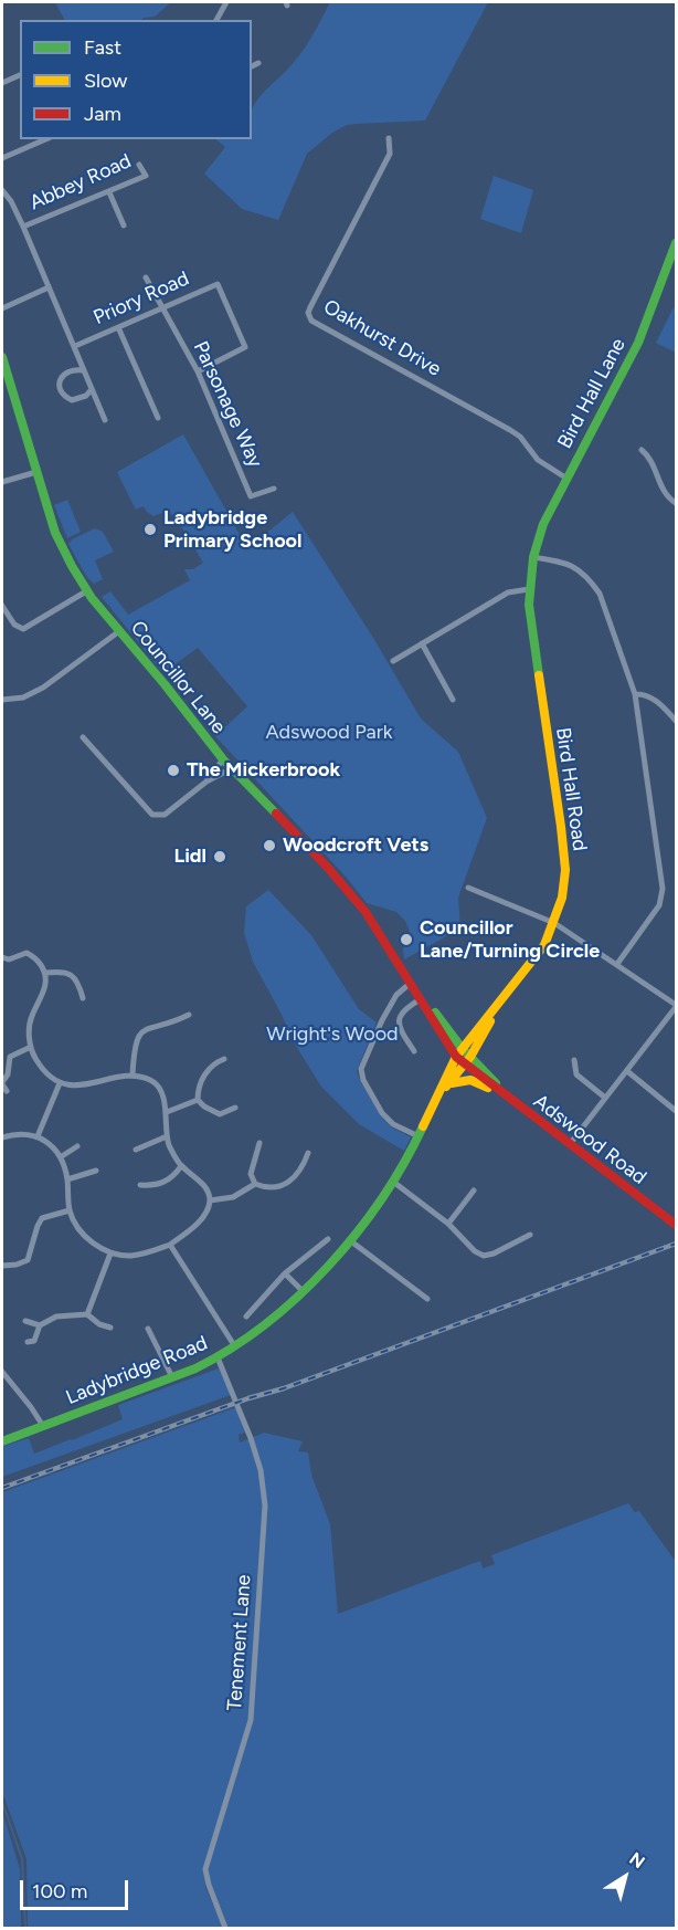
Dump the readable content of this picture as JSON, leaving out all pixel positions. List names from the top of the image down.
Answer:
{
  "streets": {
    "street": [
      "Abbey Road",
      "Priory Road",
      "Oakhurst Drive",
      "Bird Hall Lane",
      "Parsonage Way",
      "Councillor Lane",
      "Bird Hall Road",
      "Adswood Road",
      "Ladybridge Road",
      "Tenement Lane"
    ]
  },
  "crossings": [
    ["Priory Road", "Parsonage Way"],
    ["Oakhurst Drive", "Bird Hall Lane"],
    ["Bird Hall Lane", "Bird Hall Road"],
    ["Councillor Lane", "Bird Hall Road"],
    ["Councillor Lane", "Adswood Road"],
    ["Councillor Lane", "Ladybridge Road"],
    ["Bird Hall Road", "Adswood Road"],
    ["Bird Hall Road", "Ladybridge Road"],
    ["Adswood Road", "Ladybridge Road"],
    ["Ladybridge Road", "Tenement Lane"]
  ],
  "parks": ["Adswood Park", "Wright's Wood"],
  "places": [
    "Ladybridge Primary School",
    "The Mickerbrook",
    "Woodcroft Vets",
    "Lidl",
    "Councillor Lane/Turning Circle"
  ],
  "legend": ["Fast", "Slow", "Jam"],
  "scale_bar": "100 m",
  "north": "top right"
}
